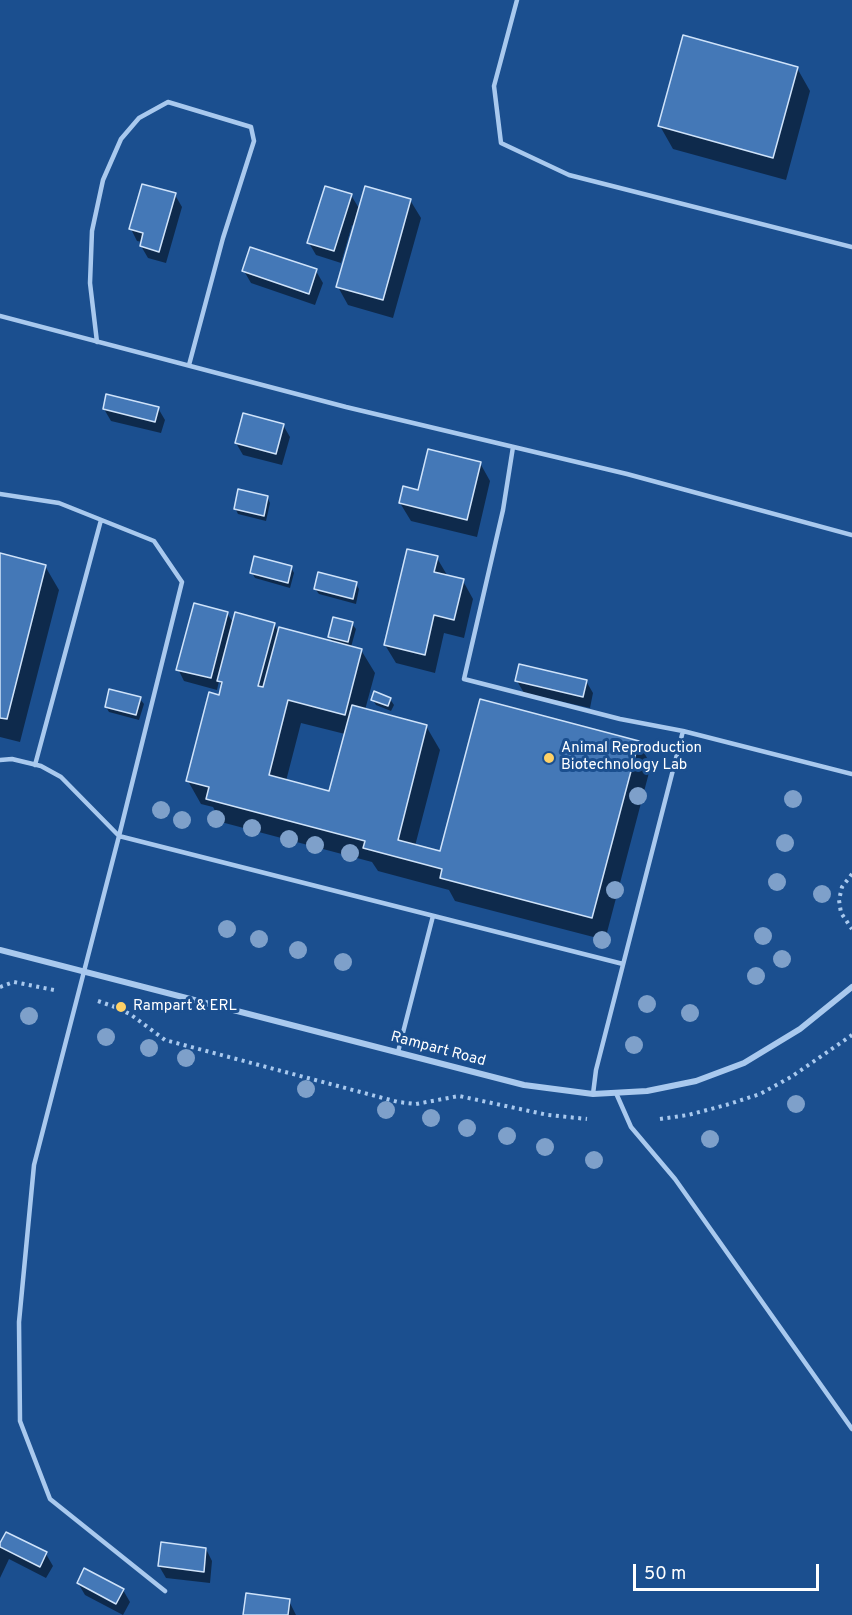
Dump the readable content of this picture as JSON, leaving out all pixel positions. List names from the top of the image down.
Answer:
{
  "streets": {
    "street": ["Rampart Road"]
  },
  "places": ["Animal Reproduction Biotechnology Lab", "Rampart & ERL"],
  "scale_bar": "50 m"
}
